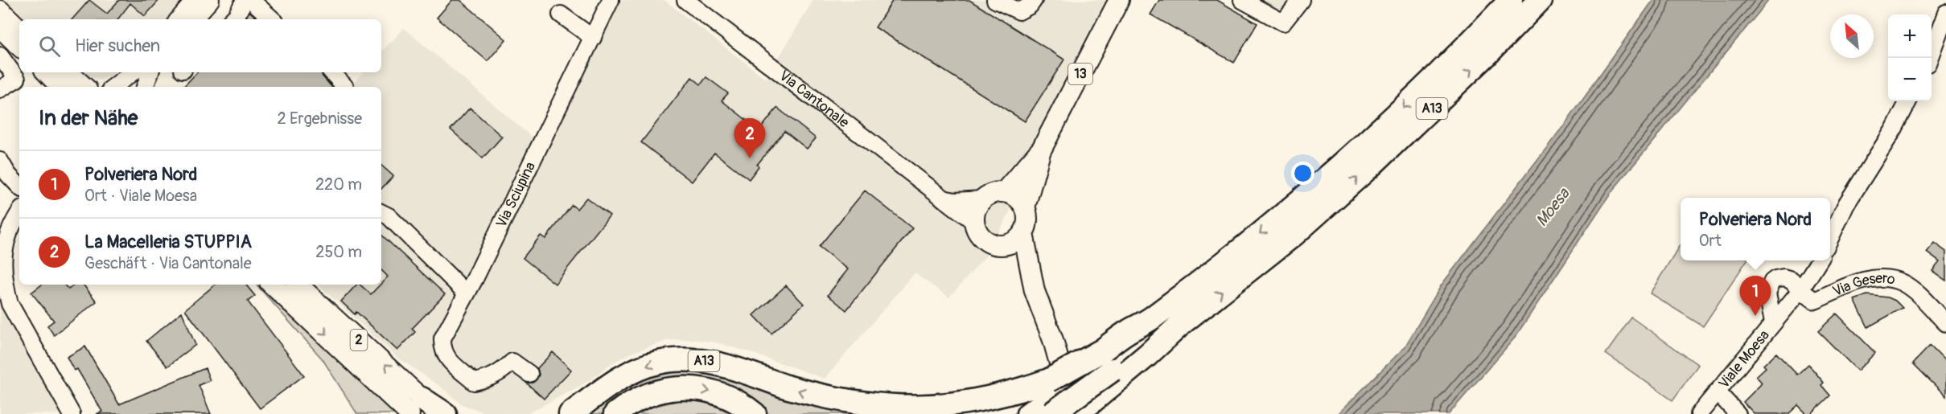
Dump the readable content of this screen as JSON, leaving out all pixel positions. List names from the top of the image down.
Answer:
{
  "streets": {
    "highway": ["A13"],
    "main road": ["13", "2"],
    "street": [
      "Via Cantonale",
      "Via Sciupina",
      "Via Gesero",
      "Viale Moesa"
    ]
  },
  "crossings": [
    ["13", "Via Cantonale"],
    ["Via Gesero", "Viale Moesa"]
  ],
  "water": ["Moesa"],
  "north": "top left",
  "page": {
    "map_buttons": ["+", "−"],
    "search": "Hier suchen",
    "heading": ["In der Nähe", "2 Ergebnisse"],
    "pins": ["2", "1"],
    "list": [
      {
        "mark": "1",
        "name": "Polveriera Nord",
        "note": "Ort · Viale Moesa",
        "value": "220 m"
      },
      {
        "mark": "2",
        "name": "La Macelleria STUPPIA",
        "note": "Geschäft · Via Cantonale",
        "value": "250 m"
      }
    ],
    "popup": ["Polveriera Nord", "Ort"]
  }
}
